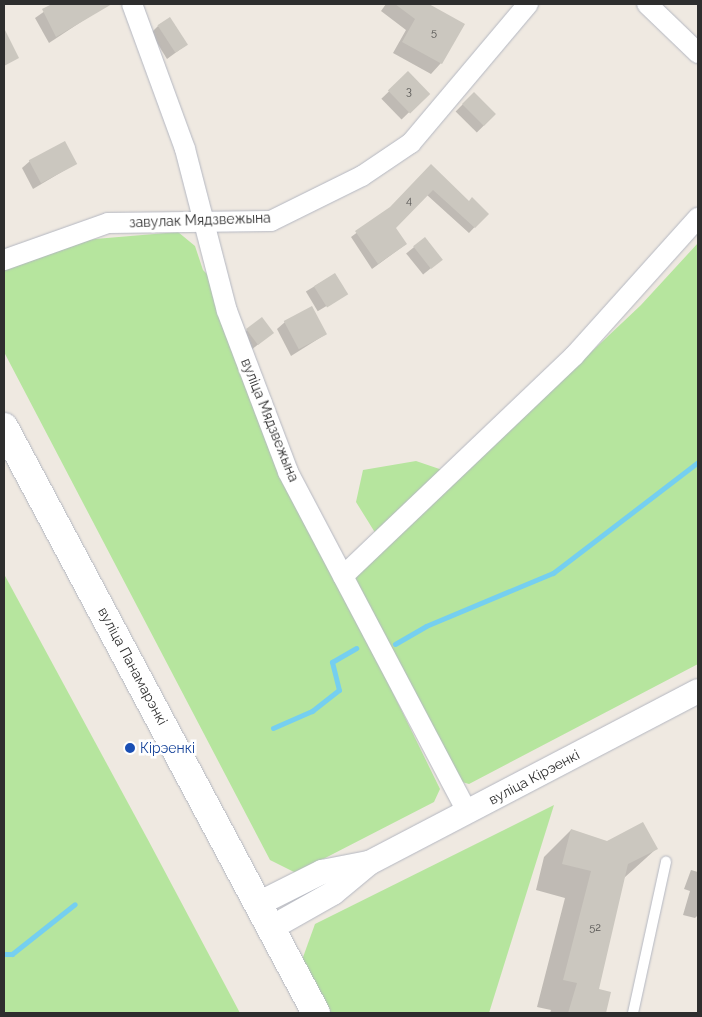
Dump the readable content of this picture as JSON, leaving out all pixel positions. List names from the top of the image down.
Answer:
{
  "streets": {
    "main road": ["вуліца Панамарэнкі"],
    "street": ["завулак Мядзвежына", "вуліца Мядзвежына", "вуліца Кірэенкі"]
  },
  "crossings": [
    ["завулак Мядзвежына", "вуліца Мядзвежына"],
    ["вуліца Мядзвежына", "вуліца Кірэенкі"],
    ["вуліца Панамарэнкі", "вуліца Кірэенкі"]
  ],
  "places": ["Кірэенкі"],
  "house_numbers": [
    "5",
    "3",
    "4",
    "52"
  ]
}
